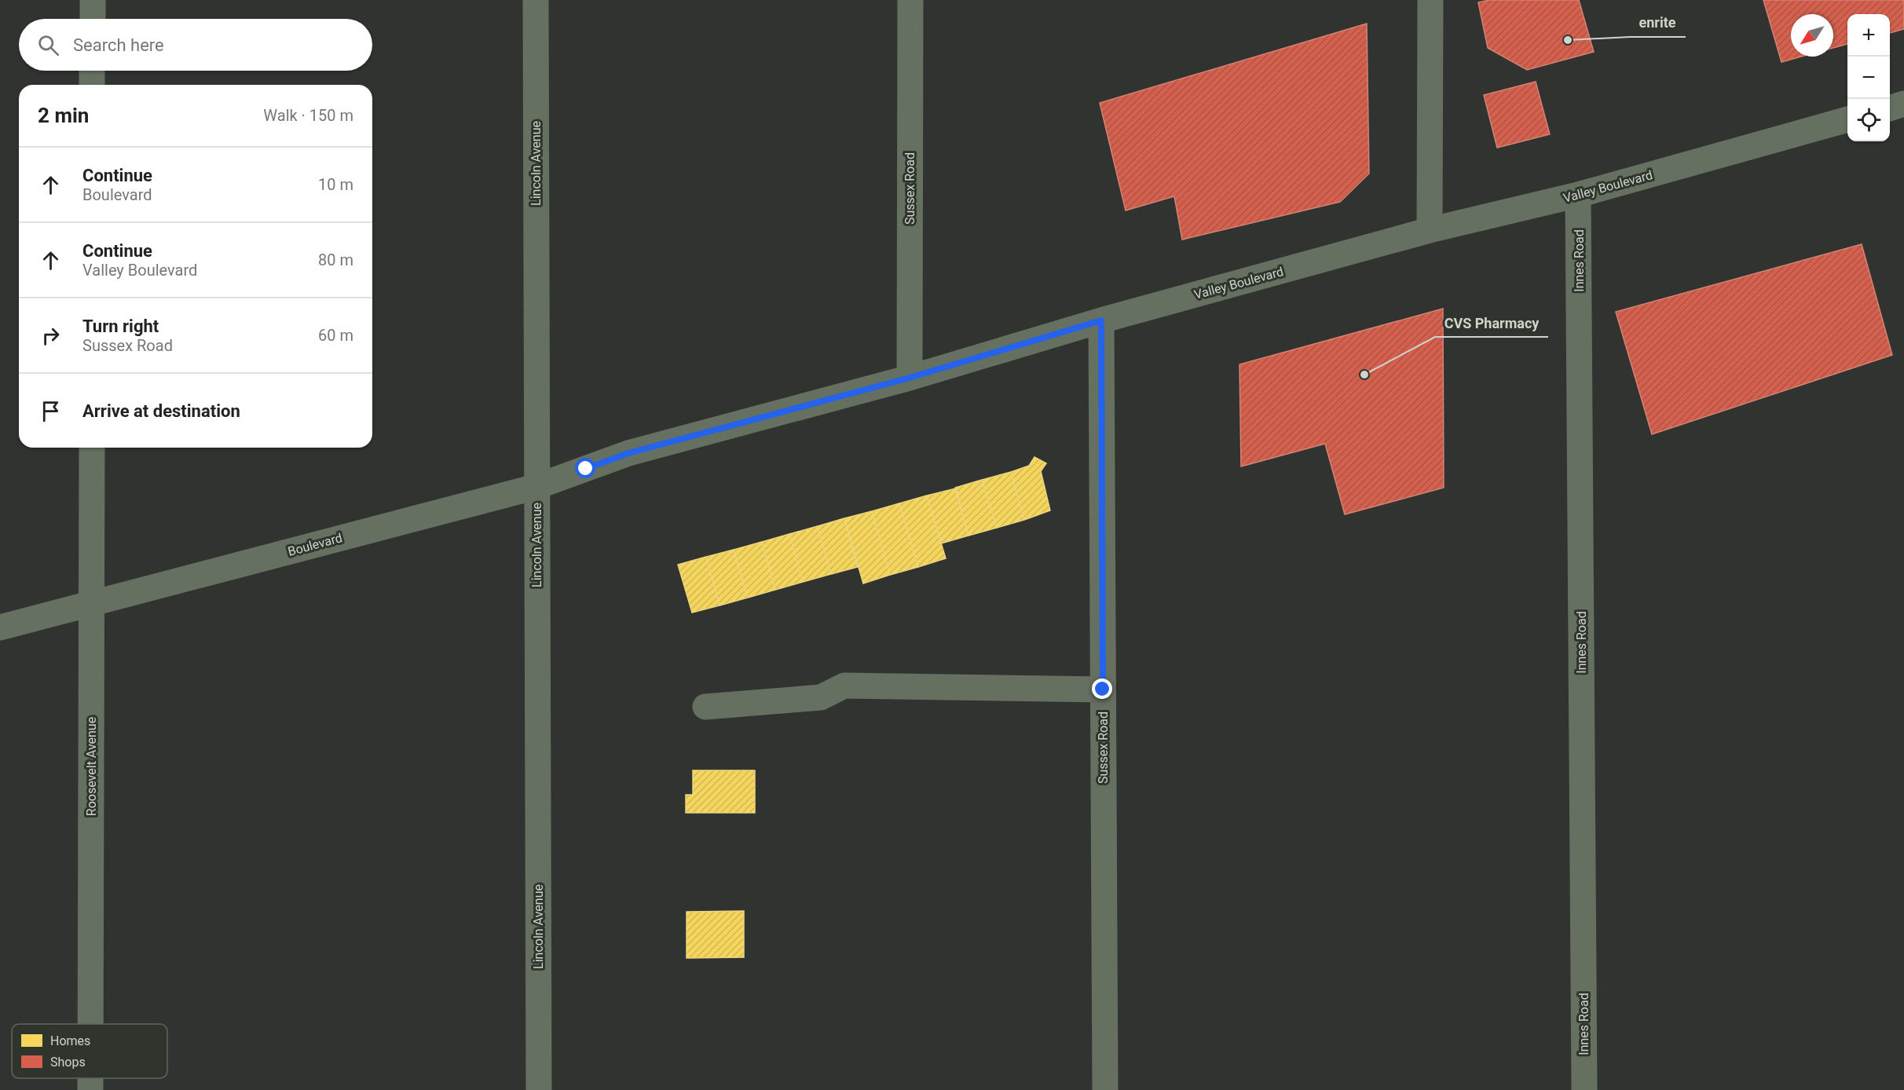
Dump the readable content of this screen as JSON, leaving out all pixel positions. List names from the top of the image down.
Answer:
{
  "streets": {
    "street": [
      "Lincoln Avenue",
      "Valley Boulevard",
      "Sussex Road",
      "Innes Road",
      "Boulevard",
      "Roosevelt Avenue"
    ]
  },
  "crossings": [
    ["Lincoln Avenue", "Boulevard"],
    ["Valley Boulevard", "Sussex Road"],
    ["Valley Boulevard", "Innes Road"],
    ["Valley Boulevard", "Boulevard"],
    ["Boulevard", "Roosevelt Avenue"]
  ],
  "places": ["enrite", "CVS Pharmacy"],
  "legend": ["Homes", "Shops"],
  "north": "bottom left",
  "page": {
    "map_buttons": ["+", "−"],
    "search": "Search here",
    "heading": ["2 min", "Walk · 150 m"],
    "list": [
      ["Continue", "Boulevard", "10 m"],
      ["Continue", "Valley Boulevard", "80 m"],
      ["Turn right", "Sussex Road", "60 m"],
      "Arrive at destination"
    ]
  }
}
